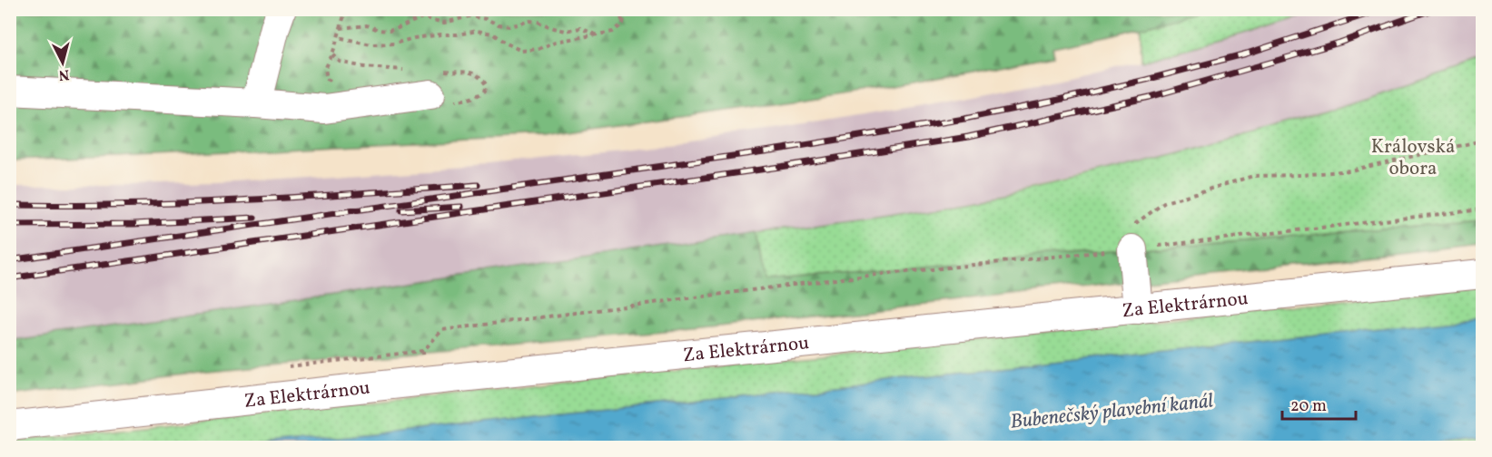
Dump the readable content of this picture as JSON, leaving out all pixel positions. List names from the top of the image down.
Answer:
{
  "streets": {
    "street": ["Za Elektrárnou"]
  },
  "water": ["Bubenečský plavební kanál"],
  "parks": ["Královská obora"],
  "scale_bar": "20 m",
  "north": "bottom"
}
